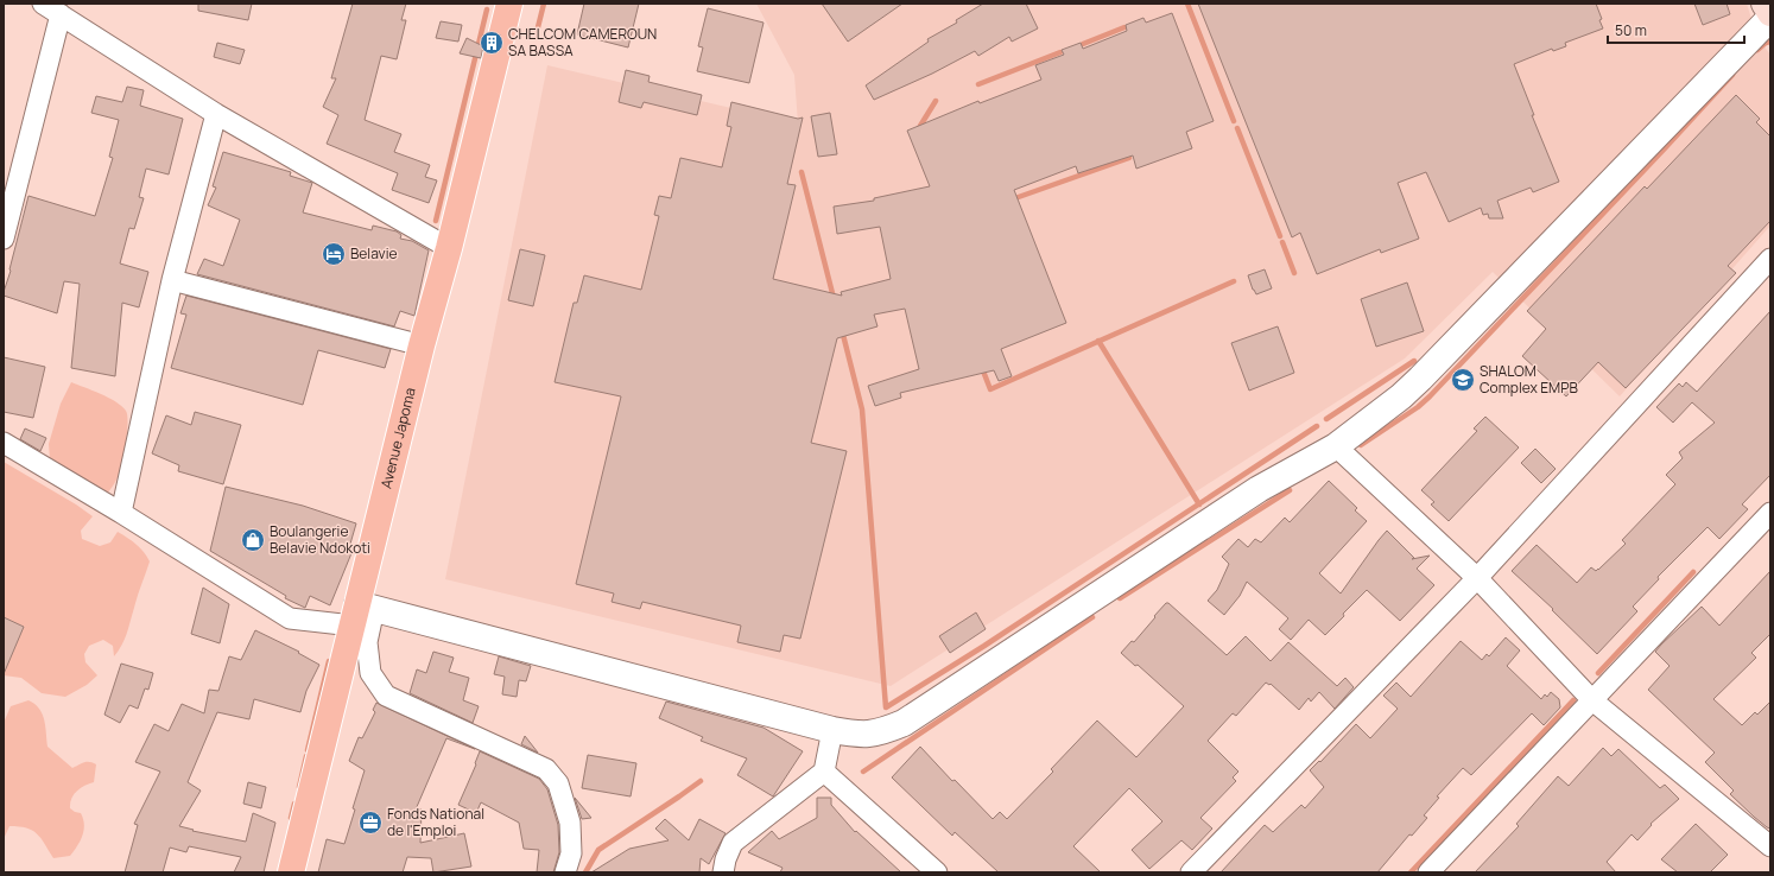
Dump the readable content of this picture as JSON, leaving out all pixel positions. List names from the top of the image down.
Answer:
{
  "streets": {
    "main road": ["Avenue Japoma"]
  },
  "places": {
    "building": ["CHELCOM CAMEROUN SA BASSA"],
    "hotel": ["Belavie"],
    "school or university": ["SHALOM Complex EMPB"],
    "shop": ["Boulangerie Belavie Ndokoti"],
    "office": ["Fonds National de l'Emploi"]
  },
  "scale_bar": "50 m"
}
